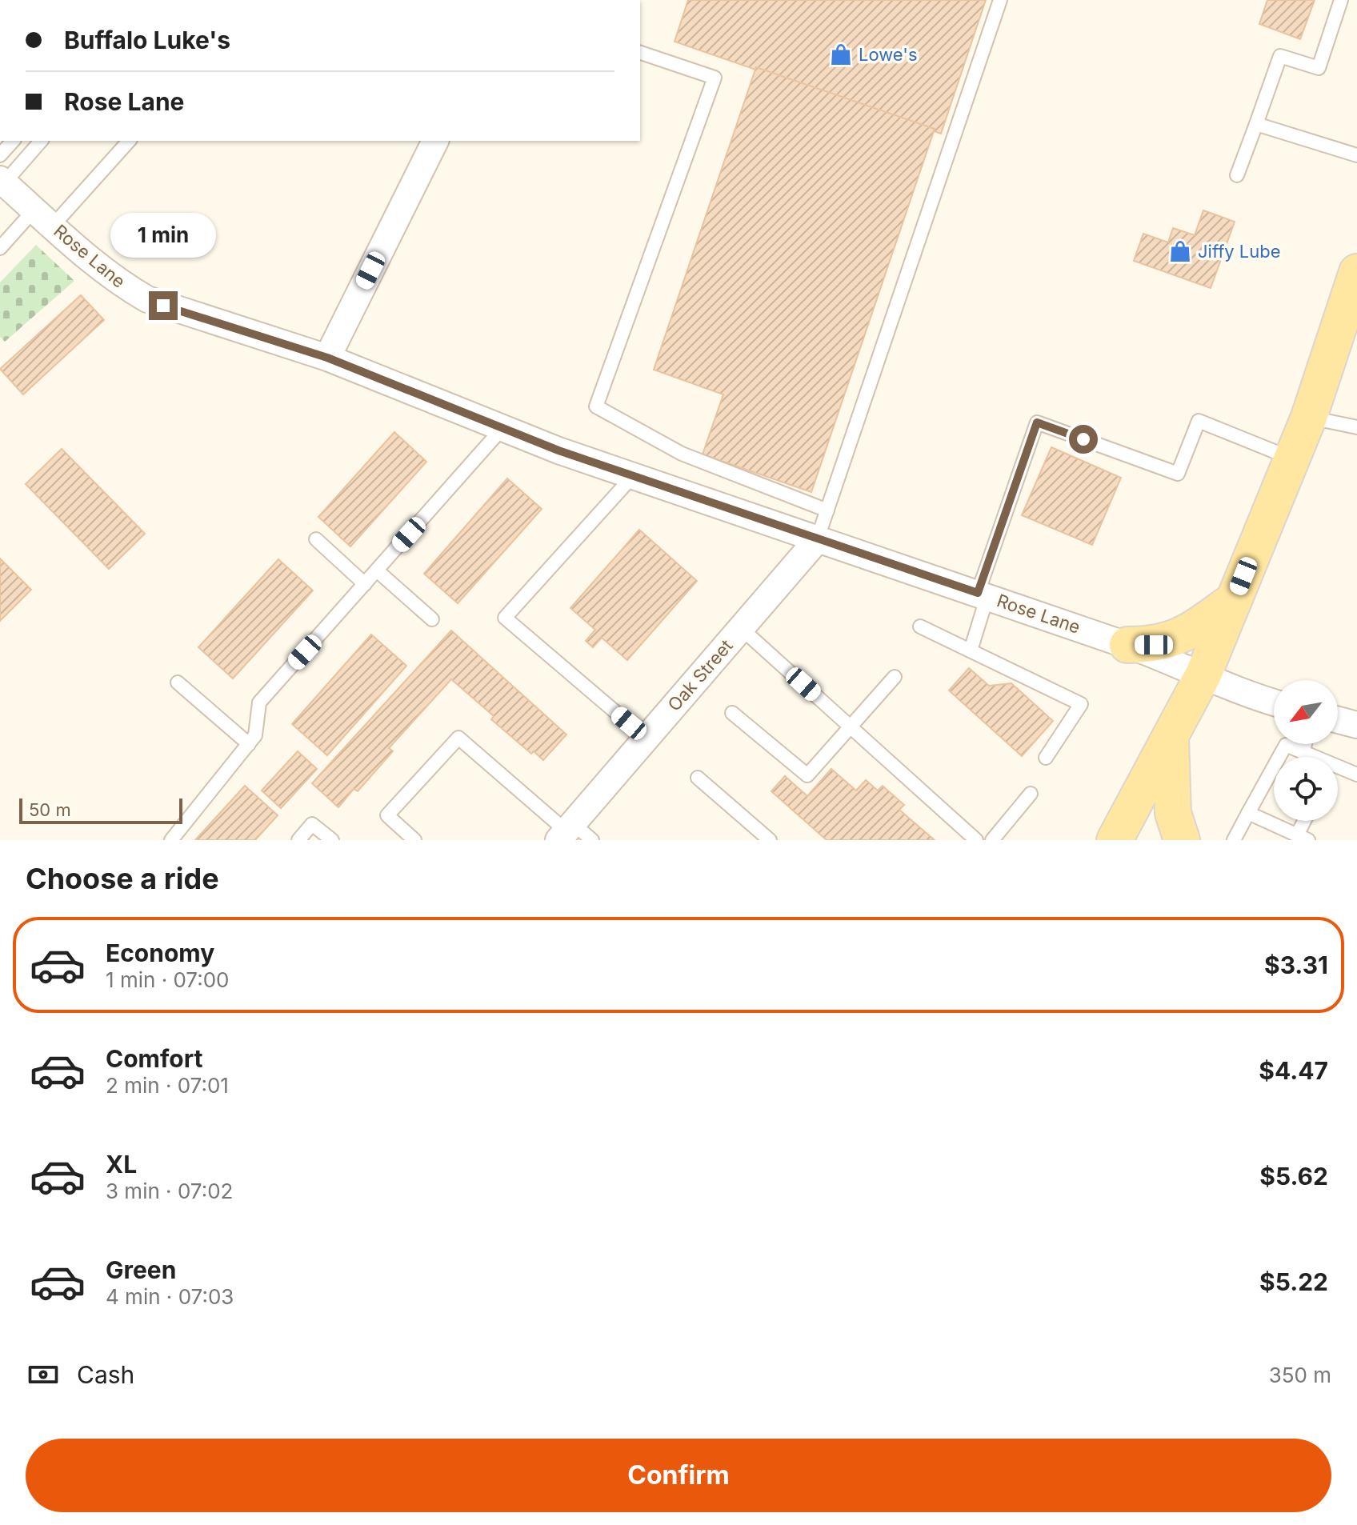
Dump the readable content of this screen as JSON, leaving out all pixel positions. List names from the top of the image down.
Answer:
{
  "streets": {
    "street": ["Rose Lane", "Oak Street"]
  },
  "crossings": [
    ["Rose Lane", "Oak Street"]
  ],
  "places": {
    "shop": ["Lowe's", "Jiffy Lube"]
  },
  "scale_bar": "50 m",
  "north": "bottom left",
  "page": {
    "banner": ["Buffalo Luke's", "Rose Lane"],
    "bubble": "1 min",
    "scale": "50 m",
    "heading": "Choose a ride",
    "list": [
      {
        "name": "Economy",
        "note": "1 min · 07:00",
        "value": "$3.31"
      },
      {
        "name": "Comfort",
        "note": "2 min · 07:01",
        "value": "$4.47"
      },
      {
        "name": "XL",
        "note": "3 min · 07:02",
        "value": "$5.62"
      },
      {
        "name": "Green",
        "note": "4 min · 07:03",
        "value": "$5.22"
      }
    ],
    "pay": ["Cash", "350 m"],
    "buttons": "Confirm"
  }
}
